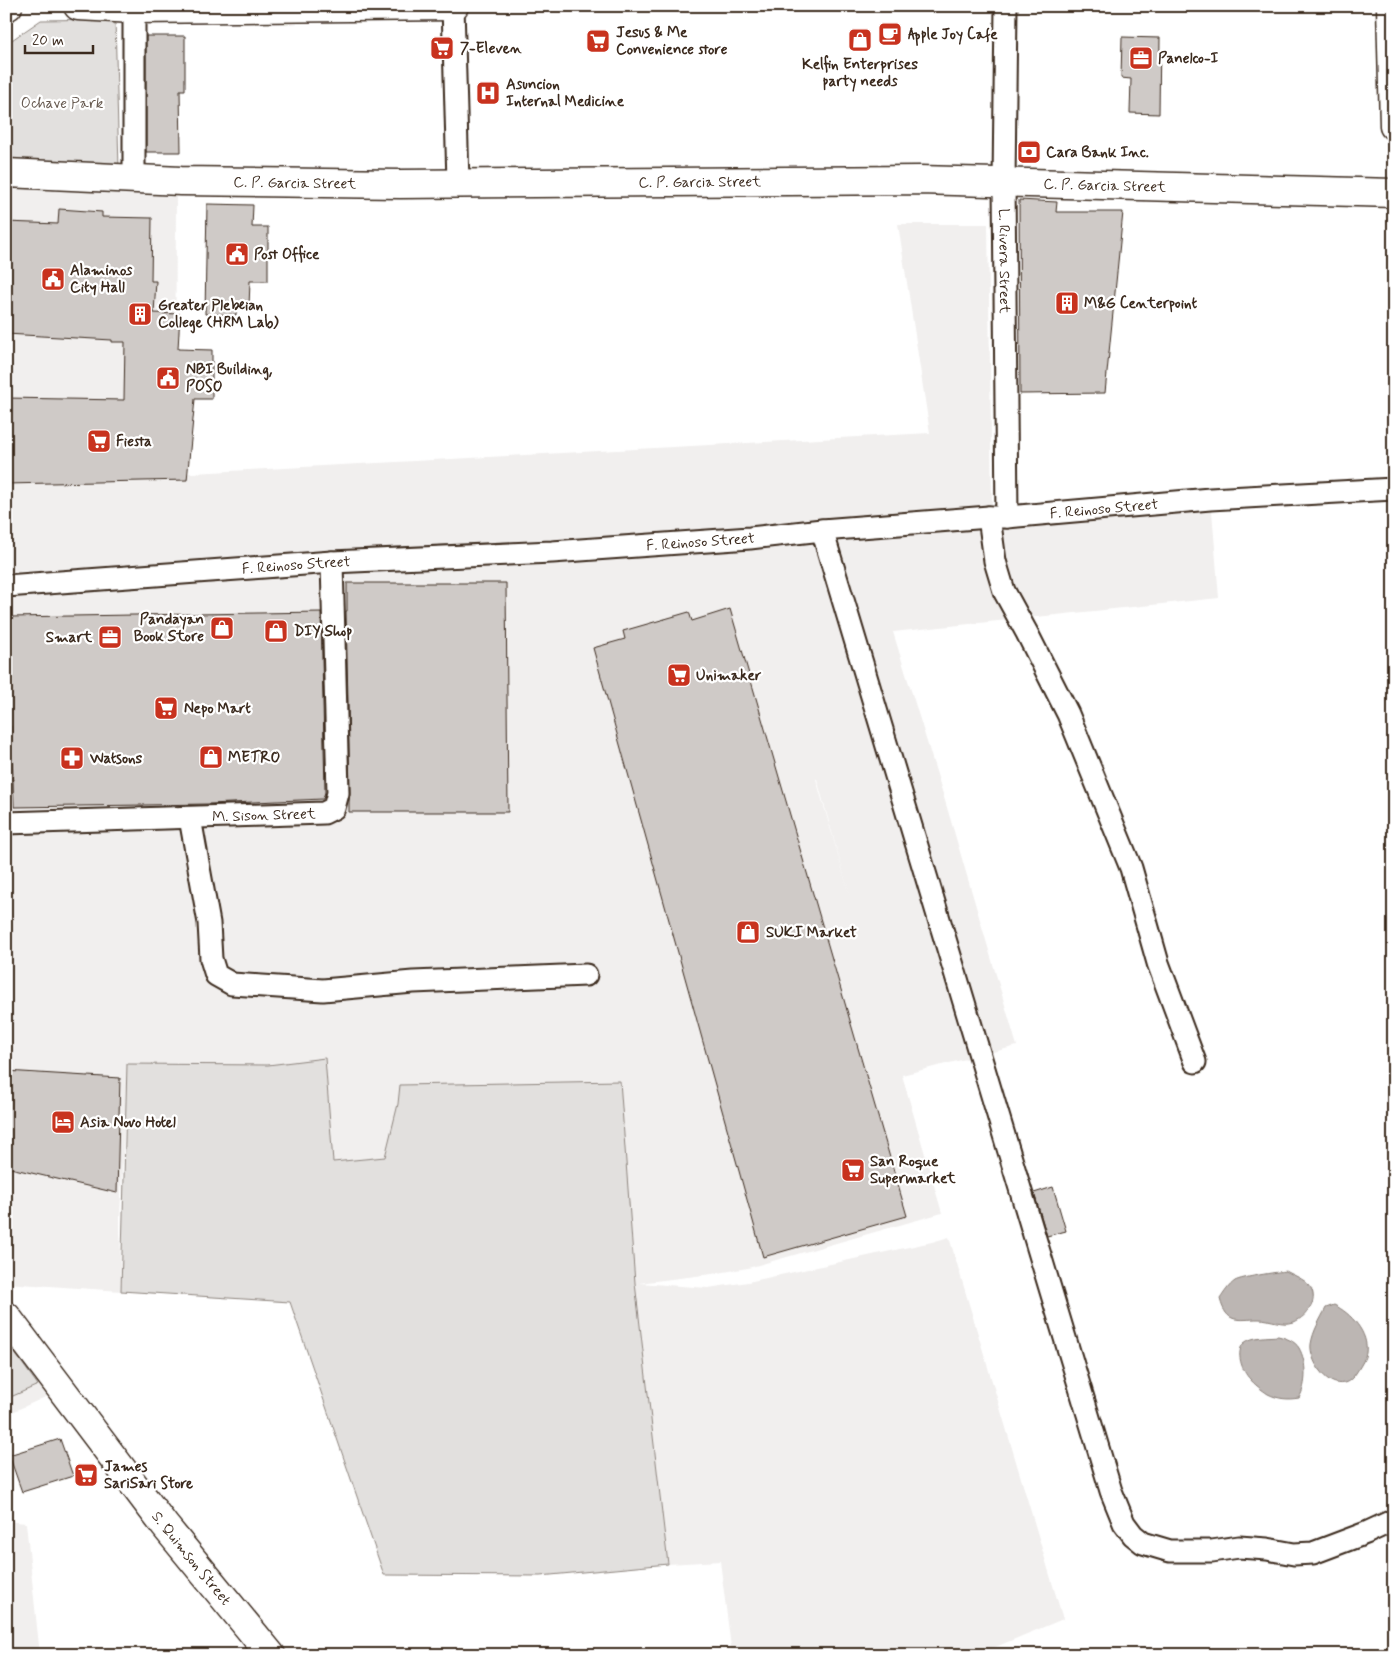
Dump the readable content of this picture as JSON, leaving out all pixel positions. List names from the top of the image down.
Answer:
{
  "streets": {
    "street": [
      "C. P. Garcia Street",
      "L. Rivera Street",
      "F. Reinoso Street",
      "M. Sison Street",
      "S. Quimson Street"
    ]
  },
  "crossings": [
    ["C. P. Garcia Street", "L. Rivera Street"],
    ["L. Rivera Street", "F. Reinoso Street"],
    ["F. Reinoso Street", "M. Sison Street"]
  ],
  "parks": ["Ochave Park"],
  "places": {
    "cafe": ["Apple Joy Cafe"],
    "shop": [
      "Kelfin Enterprises party needs",
      "Pandayan Book Store",
      "DIY Shop",
      "METRO",
      "SUKI Market"
    ],
    "supermarket": [
      "Jesus & Me Convenience store",
      "7-Eleven",
      "Fiesta",
      "Unimaker",
      "Nepo Mart",
      "San Roque Supermarket",
      "James SariSari Store"
    ],
    "office": ["Panelco-I", "Smart"],
    "hospital": ["Asuncion Internal Medicine"],
    "bank": ["Cara Bank Inc."],
    "public building": ["Post Office", "Alaminos City Hall", "NBI Building, POSO"],
    "building": ["M&G Centerpoint", "Greater Plebeian College (HRM Lab)"],
    "pharmacy": ["Watsons"],
    "hotel": ["Asia Novo Hotel"]
  },
  "scale_bar": "20 m"
}
